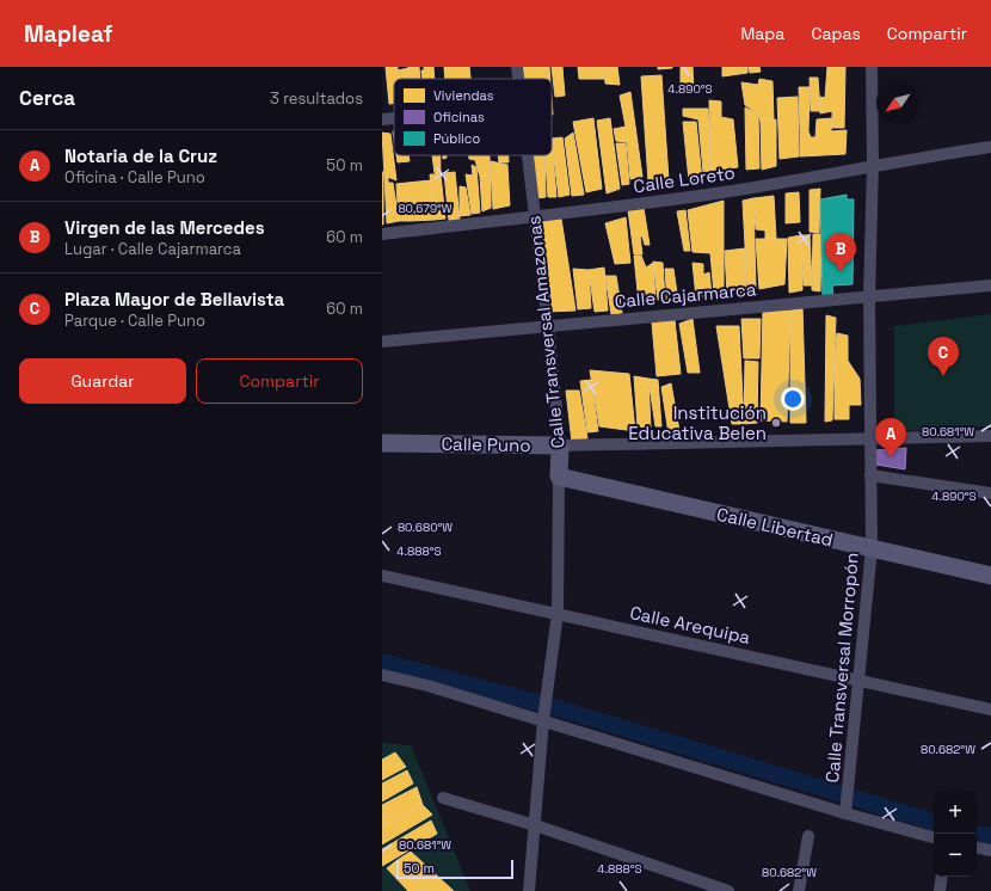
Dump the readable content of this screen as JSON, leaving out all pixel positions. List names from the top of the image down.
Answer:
{
  "streets": {
    "main road": ["Calle Transversal Amazonas", "Calle Puno", "Calle Libertad"],
    "street": [
      "Calle Loreto",
      "Calle Cajarmarca",
      "Calle Arequipa",
      "Calle Transversal Morropón"
    ]
  },
  "crossings": [
    ["Calle Loreto", "Calle Transversal Amazonas"],
    ["Calle Loreto", "Calle Transversal Morropón"],
    ["Calle Cajarmarca", "Calle Transversal Amazonas"],
    ["Calle Cajarmarca", "Calle Transversal Morropón"],
    ["Calle Transversal Amazonas", "Calle Puno"],
    ["Calle Transversal Amazonas", "Calle Libertad"],
    ["Calle Transversal Amazonas", "Calle Arequipa"],
    ["Calle Puno", "Calle Transversal Morropón"],
    ["Calle Libertad", "Calle Transversal Morropón"],
    ["Calle Arequipa", "Calle Transversal Morropón"]
  ],
  "places": ["Institución Educativa Belen"],
  "legend": ["Viviendas", "Oficinas", "Público"],
  "scale_bar": "50 m",
  "north": "bottom left",
  "page": {
    "header": "Mapleaf",
    "nav": ["Mapa", "Capas", "Compartir"],
    "heading": ["Cerca", "3 resultados"],
    "list": [
      {
        "mark": "A",
        "name": "Notaria de la Cruz",
        "note": "Oficina · Calle Puno",
        "value": "50 m"
      },
      {
        "mark": "B",
        "name": "Virgen de las Mercedes",
        "note": "Lugar · Calle Cajarmarca",
        "value": "60 m"
      },
      {
        "mark": "C",
        "name": "Plaza Mayor de Bellavista",
        "note": "Parque · Calle Puno",
        "value": "60 m"
      }
    ],
    "pins": ["B", "C", "A"],
    "buttons": ["Guardar", "Compartir"],
    "map_buttons": ["+", "−"],
    "scale": "50 m"
  },
  "coordinates": [
    "4.890°S",
    "80.679°W",
    "80.681°W",
    "80.680°W",
    "4.888°S",
    "80.682°W"
  ]
}
